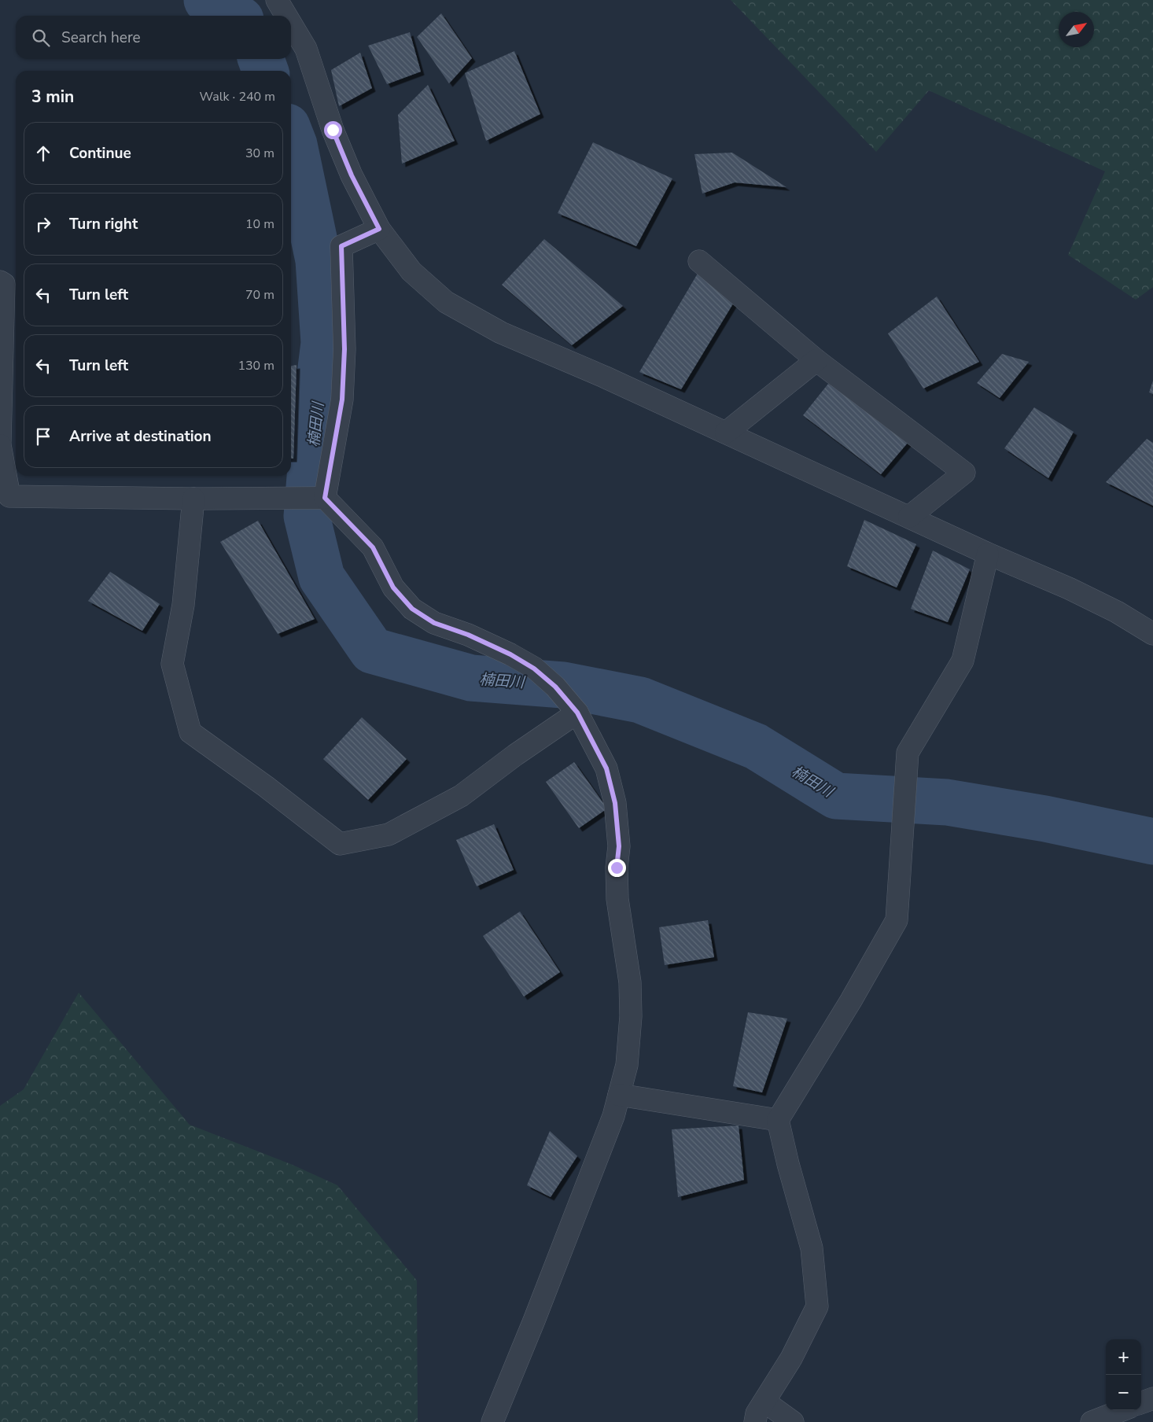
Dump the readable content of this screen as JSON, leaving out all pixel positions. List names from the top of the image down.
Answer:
{
  "water": ["楠田川"],
  "north": "top right",
  "page": {
    "search": "Search here",
    "heading": ["3 min", "Walk · 240 m"],
    "list": [
      ["Continue", "30 m"],
      ["Turn right", "10 m"],
      ["Turn left", "70 m"],
      ["Turn left", "130 m"],
      "Arrive at destination"
    ],
    "map_buttons": ["+", "−"]
  }
}
